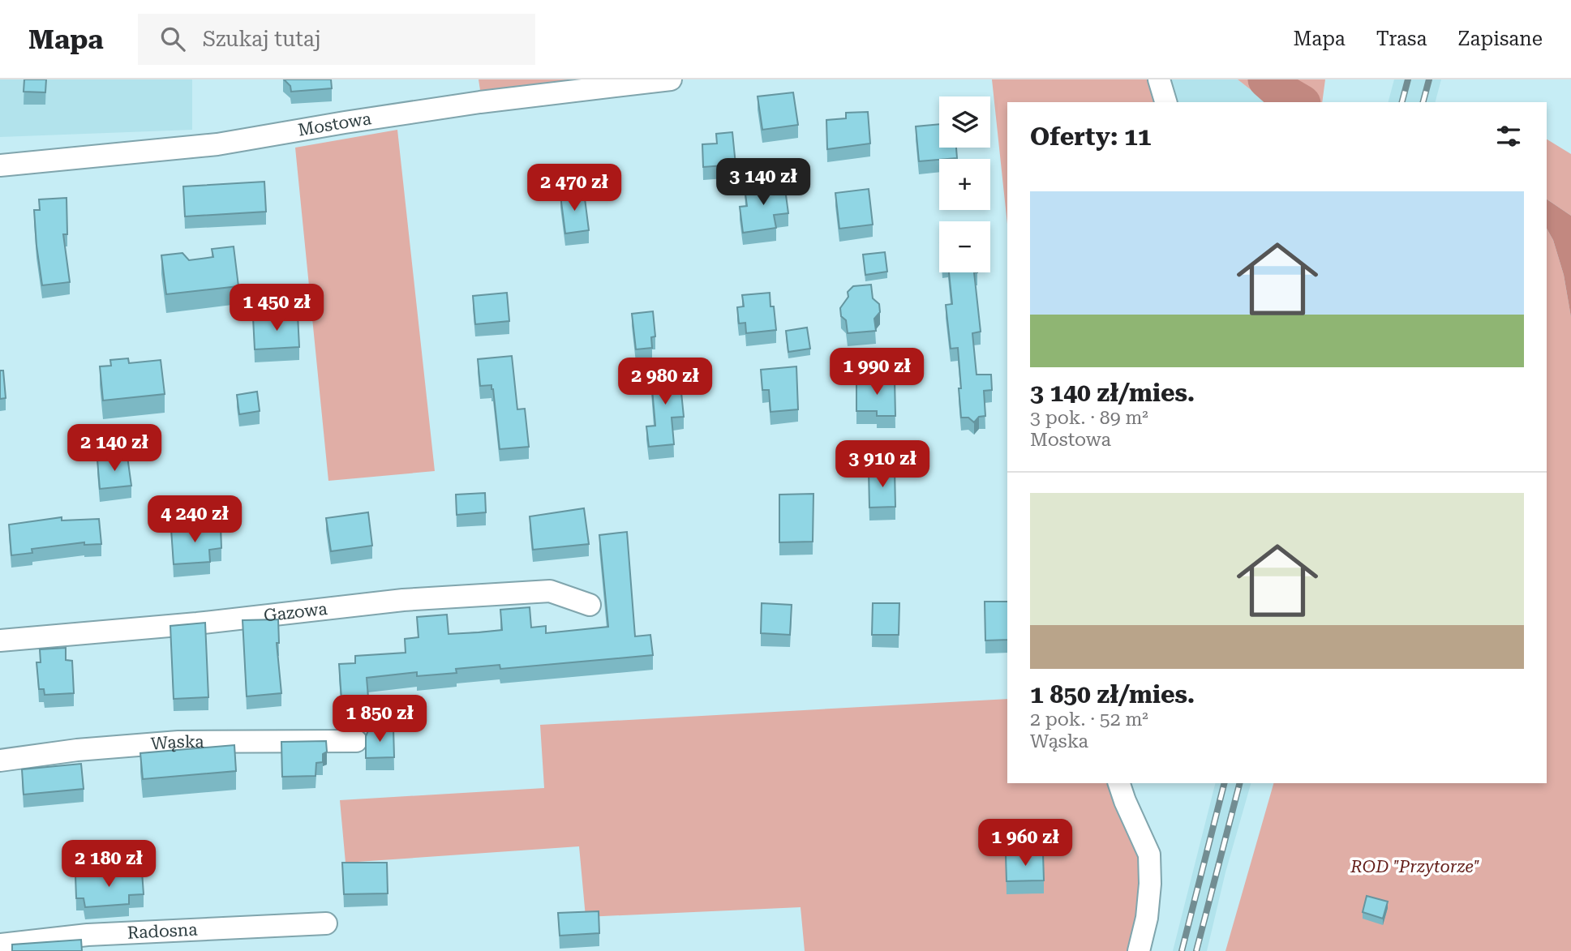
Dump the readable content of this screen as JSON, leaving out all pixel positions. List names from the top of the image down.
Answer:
{
  "streets": {
    "street": [
      "Mostowa",
      "Gazowa",
      "Wąska",
      "Radosna"
    ]
  },
  "parks": ["ROD \"Przytorze\""],
  "page": {
    "header": "Mapa",
    "search": "Szukaj tutaj",
    "nav": ["Mapa", "Trasa", "Zapisane"],
    "map_buttons": ["+", "−"],
    "heading": "Oferty: 11",
    "price": [
      "3 140 zł",
      "2 470 zł",
      "1 450 zł",
      "1 990 zł",
      "2 980 zł",
      "2 140 zł",
      "3 910 zł",
      "4 240 zł",
      "1 850 zł",
      "1 960 zł",
      "2 180 zł"
    ],
    "list": [
      {
        "name": "3 140 zł/mies.",
        "note": "3 pok. · 89 m² · Mostowa"
      },
      {
        "name": "1 850 zł/mies.",
        "note": "2 pok. · 52 m² · Wąska"
      }
    ]
  }
}
